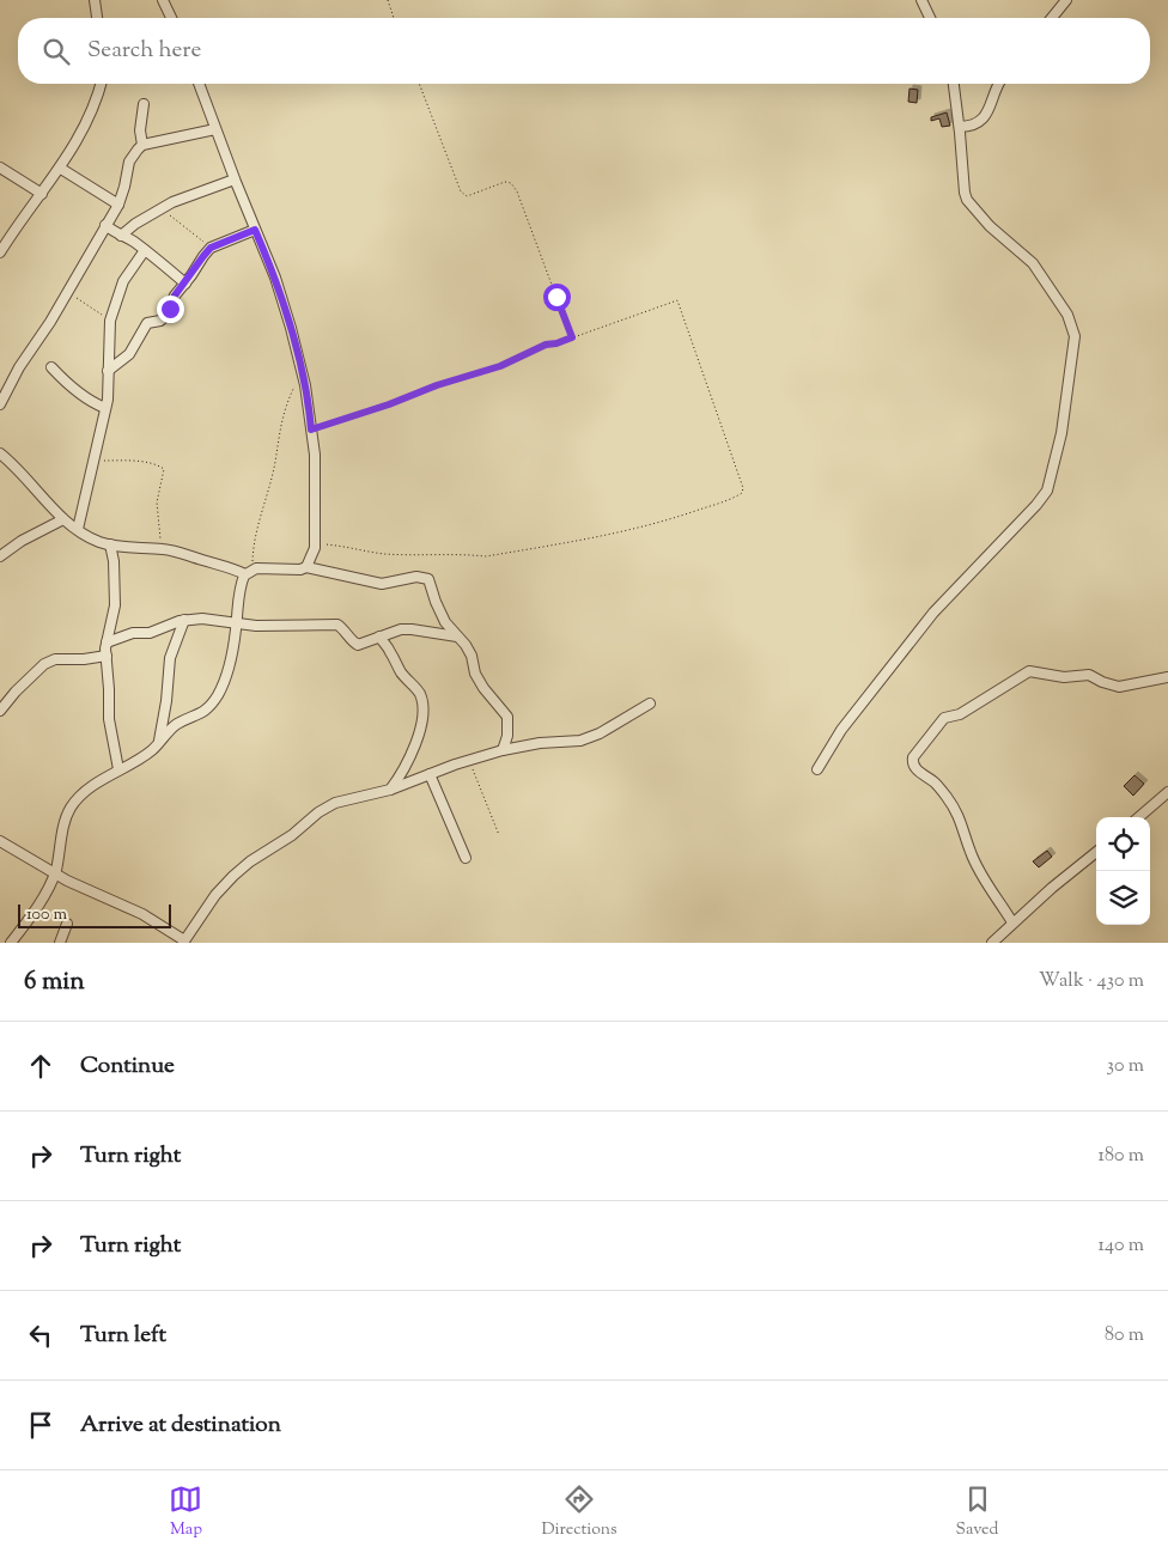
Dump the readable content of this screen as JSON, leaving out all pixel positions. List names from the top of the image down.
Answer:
{
  "scale_bar": "100 m",
  "page": {
    "search": "Search here",
    "scale": "100 m",
    "heading": ["6 min", "Walk · 430 m"],
    "list": [
      ["Continue", "30 m"],
      ["Turn right", "180 m"],
      ["Turn right", "140 m"],
      ["Turn left", "80 m"],
      "Arrive at destination"
    ],
    "nav": ["Map", "Directions", "Saved"]
  }
}
